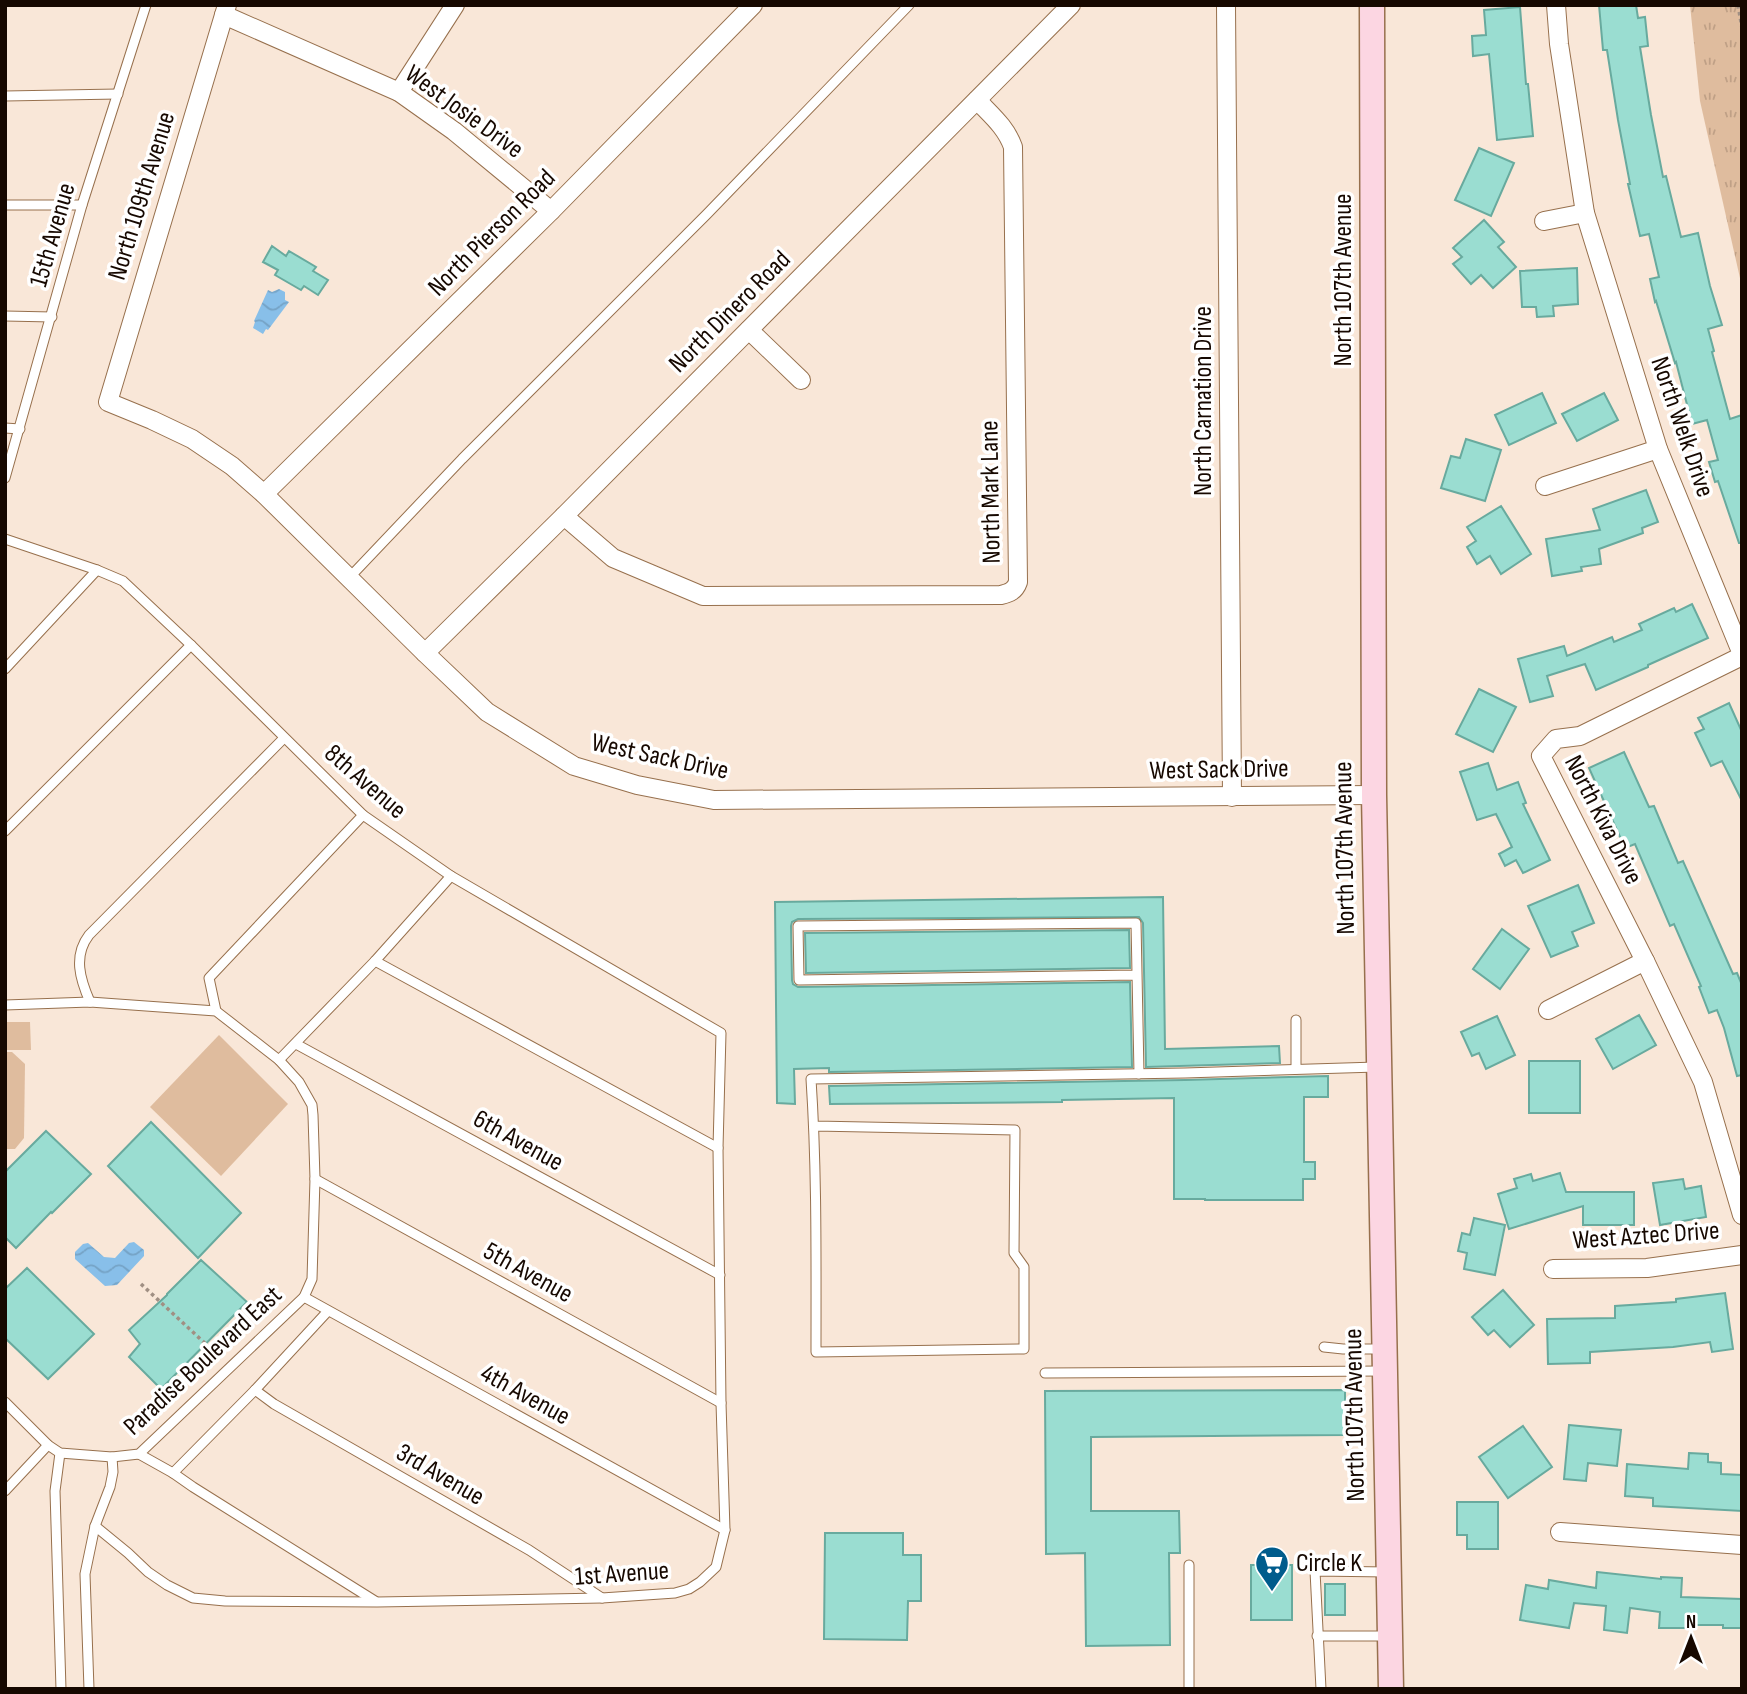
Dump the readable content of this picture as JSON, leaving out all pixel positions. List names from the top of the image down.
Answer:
{
  "streets": {
    "main road": ["North 107th Avenue"],
    "street": [
      "West Josie Drive",
      "North 109th Avenue",
      "North Pierson Road",
      "North Dinero Road",
      "North Carnation Drive",
      "North Welk Drive",
      "North Mark Lane",
      "West Sack Drive",
      "North Kiva Drive",
      "West Aztec Drive"
    ],
    "lane": [
      "15th Avenue",
      "8th Avenue",
      "6th Avenue",
      "5th Avenue",
      "Paradise Boulevard East",
      "4th Avenue",
      "3rd Avenue",
      "1st Avenue"
    ]
  },
  "crossings": [
    ["West Josie Drive", "North 109th Avenue"],
    ["West Josie Drive", "North Pierson Road"],
    ["North 109th Avenue", "West Sack Drive"],
    ["North Pierson Road", "West Sack Drive"],
    ["North 107th Avenue", "West Sack Drive"],
    ["North Dinero Road", "North Mark Lane"],
    ["North Dinero Road", "West Sack Drive"],
    ["North Carnation Drive", "West Sack Drive"],
    ["North Welk Drive", "North Kiva Drive"],
    ["8th Avenue", "1st Avenue"],
    ["6th Avenue", "1st Avenue"],
    ["5th Avenue", "Paradise Boulevard East"],
    ["5th Avenue", "1st Avenue"],
    ["Paradise Boulevard East", "4th Avenue"],
    ["4th Avenue", "1st Avenue"],
    ["3rd Avenue", "1st Avenue"]
  ],
  "places": {
    "supermarket": ["Circle K"]
  },
  "north": "top"
}
